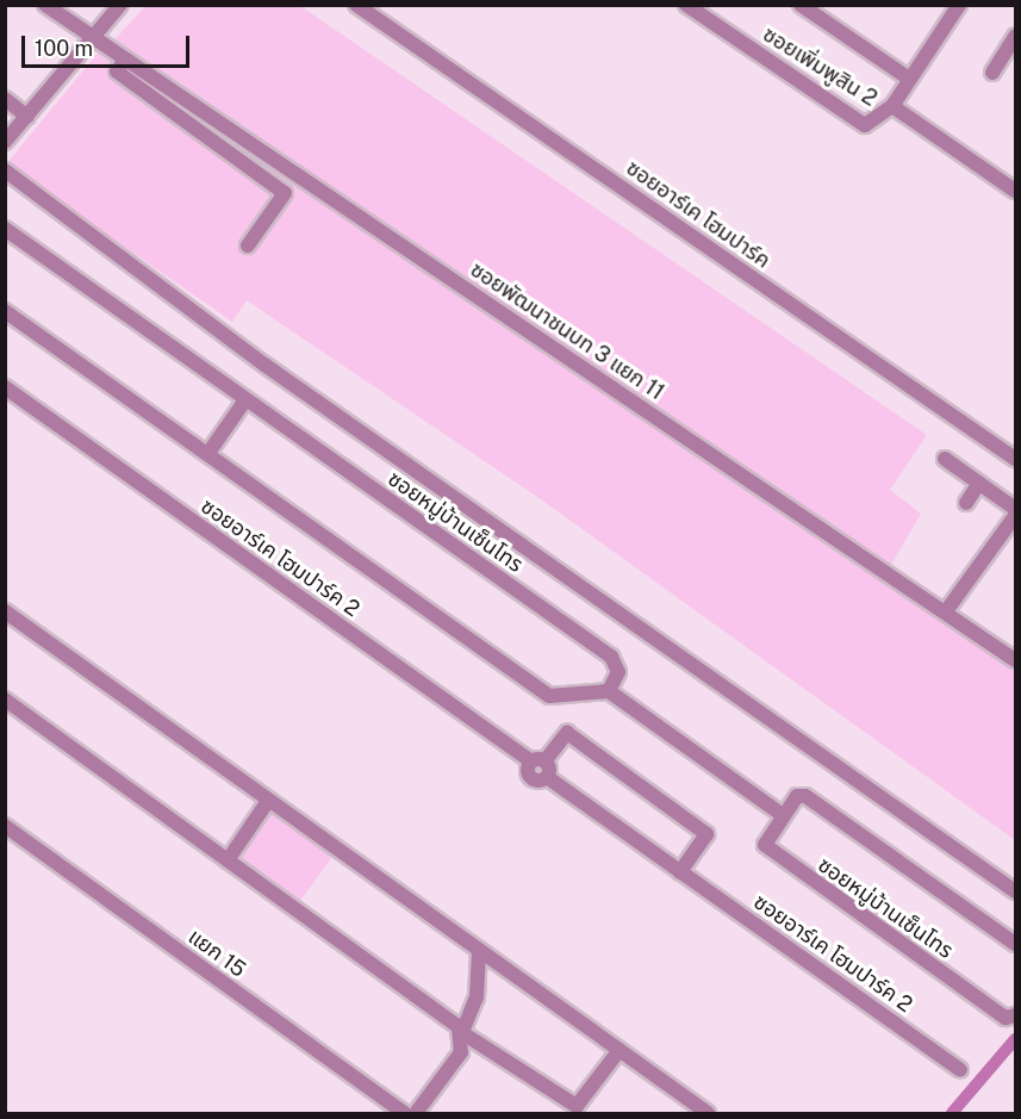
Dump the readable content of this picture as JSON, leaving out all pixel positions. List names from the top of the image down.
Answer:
{
  "streets": {
    "street": [
      "ซอยเพิ่มพูสิน 2",
      "ซอยอาร์เค โฮมปาร์ค",
      "ซอยพัฒนาชนบท 3 แยก 11",
      "ซอยหมู่บ้านเซ็นโทร",
      "ซอยอาร์เค โฮมปาร์ค 2",
      "แยก 15"
    ]
  },
  "scale_bar": "100 m"
}
